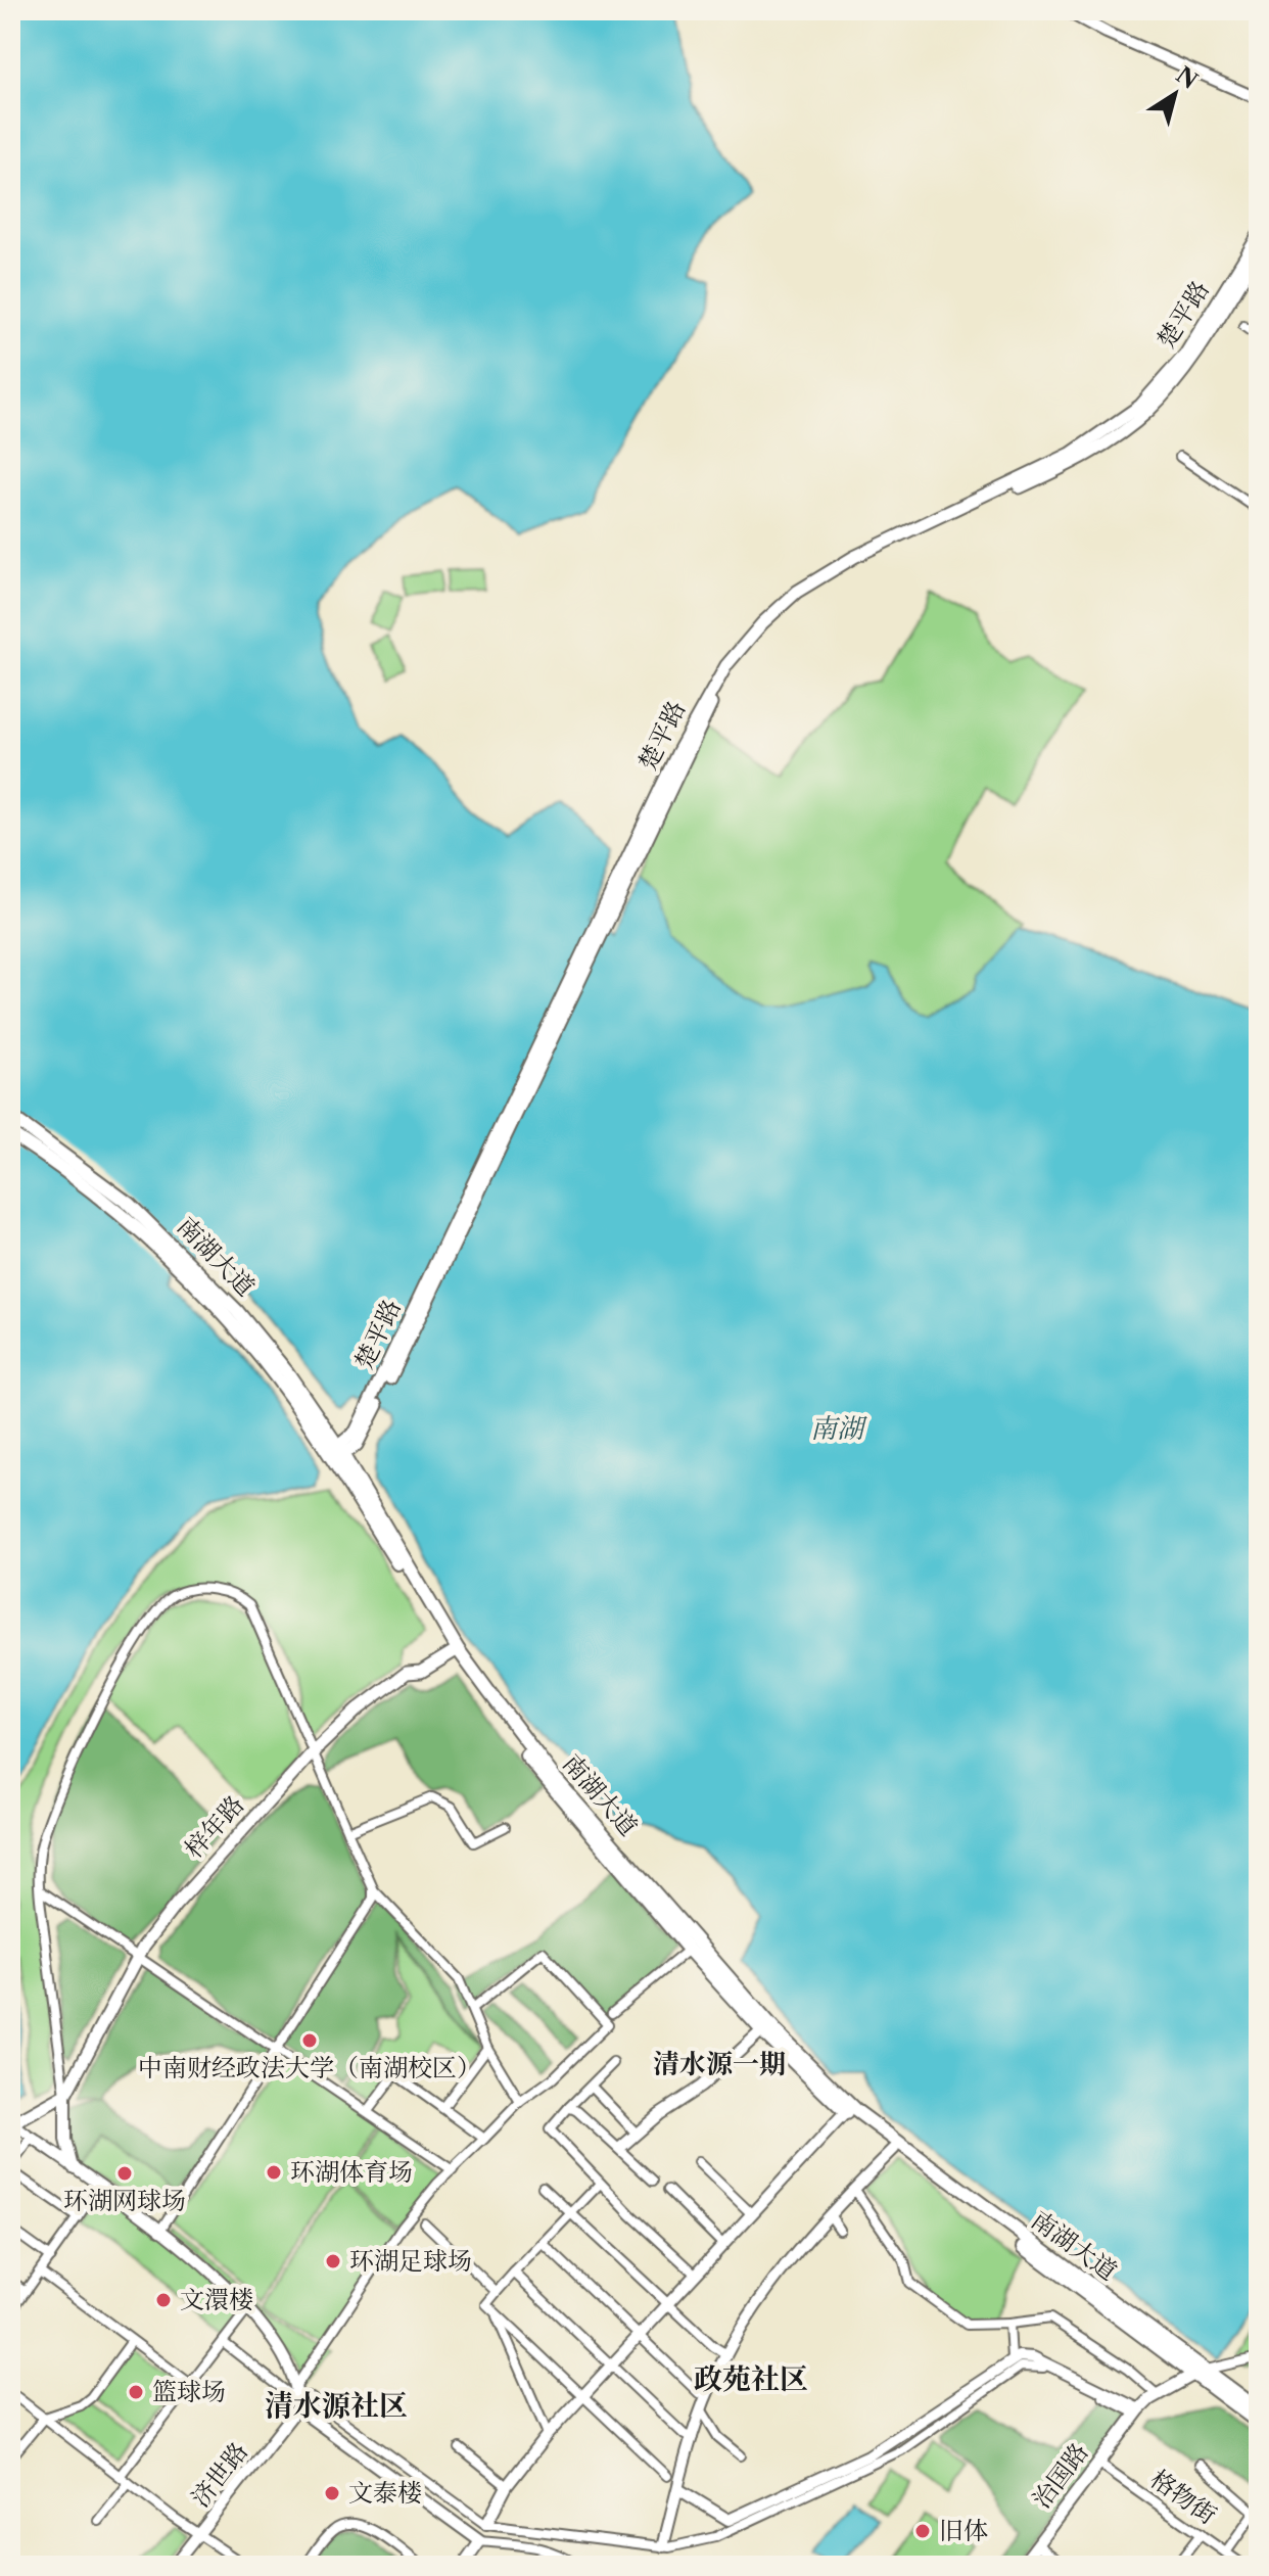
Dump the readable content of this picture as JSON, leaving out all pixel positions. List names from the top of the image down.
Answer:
{
  "streets": {
    "main road": [
      "楚平路",
      "南湖大道",
      "梓年路",
      "治国路"
    ],
    "street": ["济世路", "格物街"]
  },
  "crossings": [
    ["楚平路", "南湖大道"],
    ["南湖大道", "梓年路"],
    ["南湖大道", "治国路"],
    ["治国路", "格物街"]
  ],
  "districts": ["清水源一期", "政苑社区", "清水源社区"],
  "water": ["南湖"],
  "places": [
    "中南财经政法大学（南湖校区）",
    "环湖体育场",
    "环湖网球场",
    "环湖足球场",
    "文澴楼",
    "篮球场",
    "文泰楼",
    "旧体"
  ],
  "north": "top right"
}
